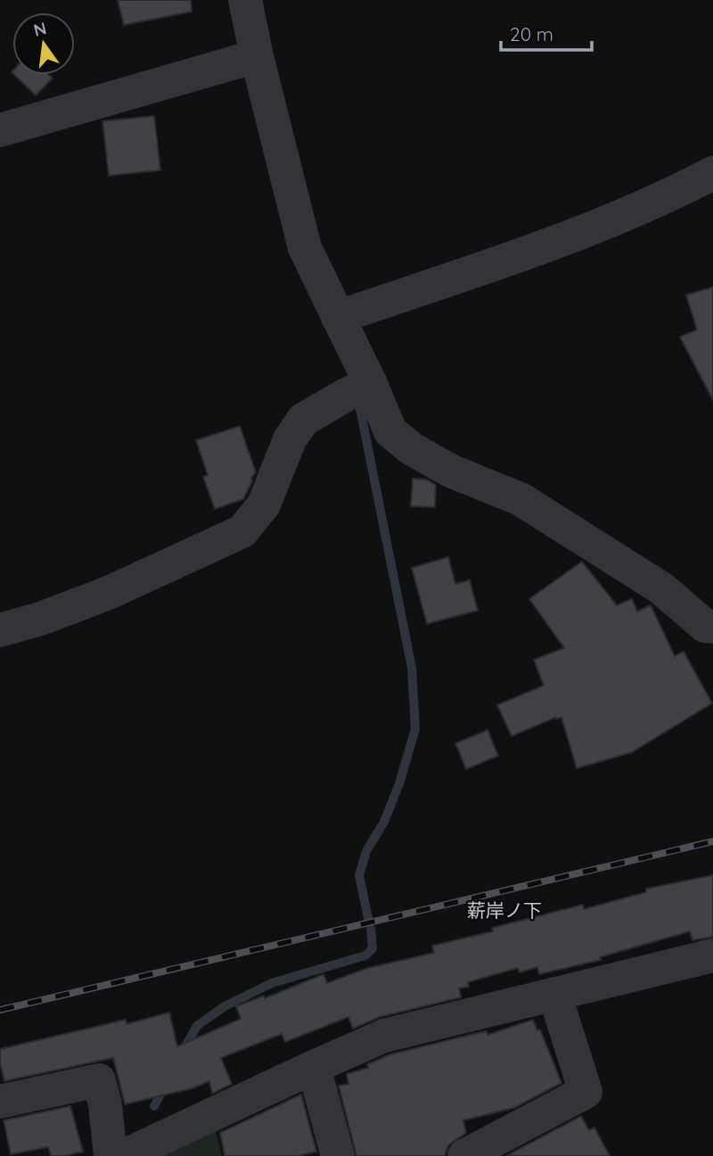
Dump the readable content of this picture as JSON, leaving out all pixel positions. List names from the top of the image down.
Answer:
{
  "districts": ["薪岸ノ下"],
  "scale_bar": "20 m",
  "north": "top"
}
